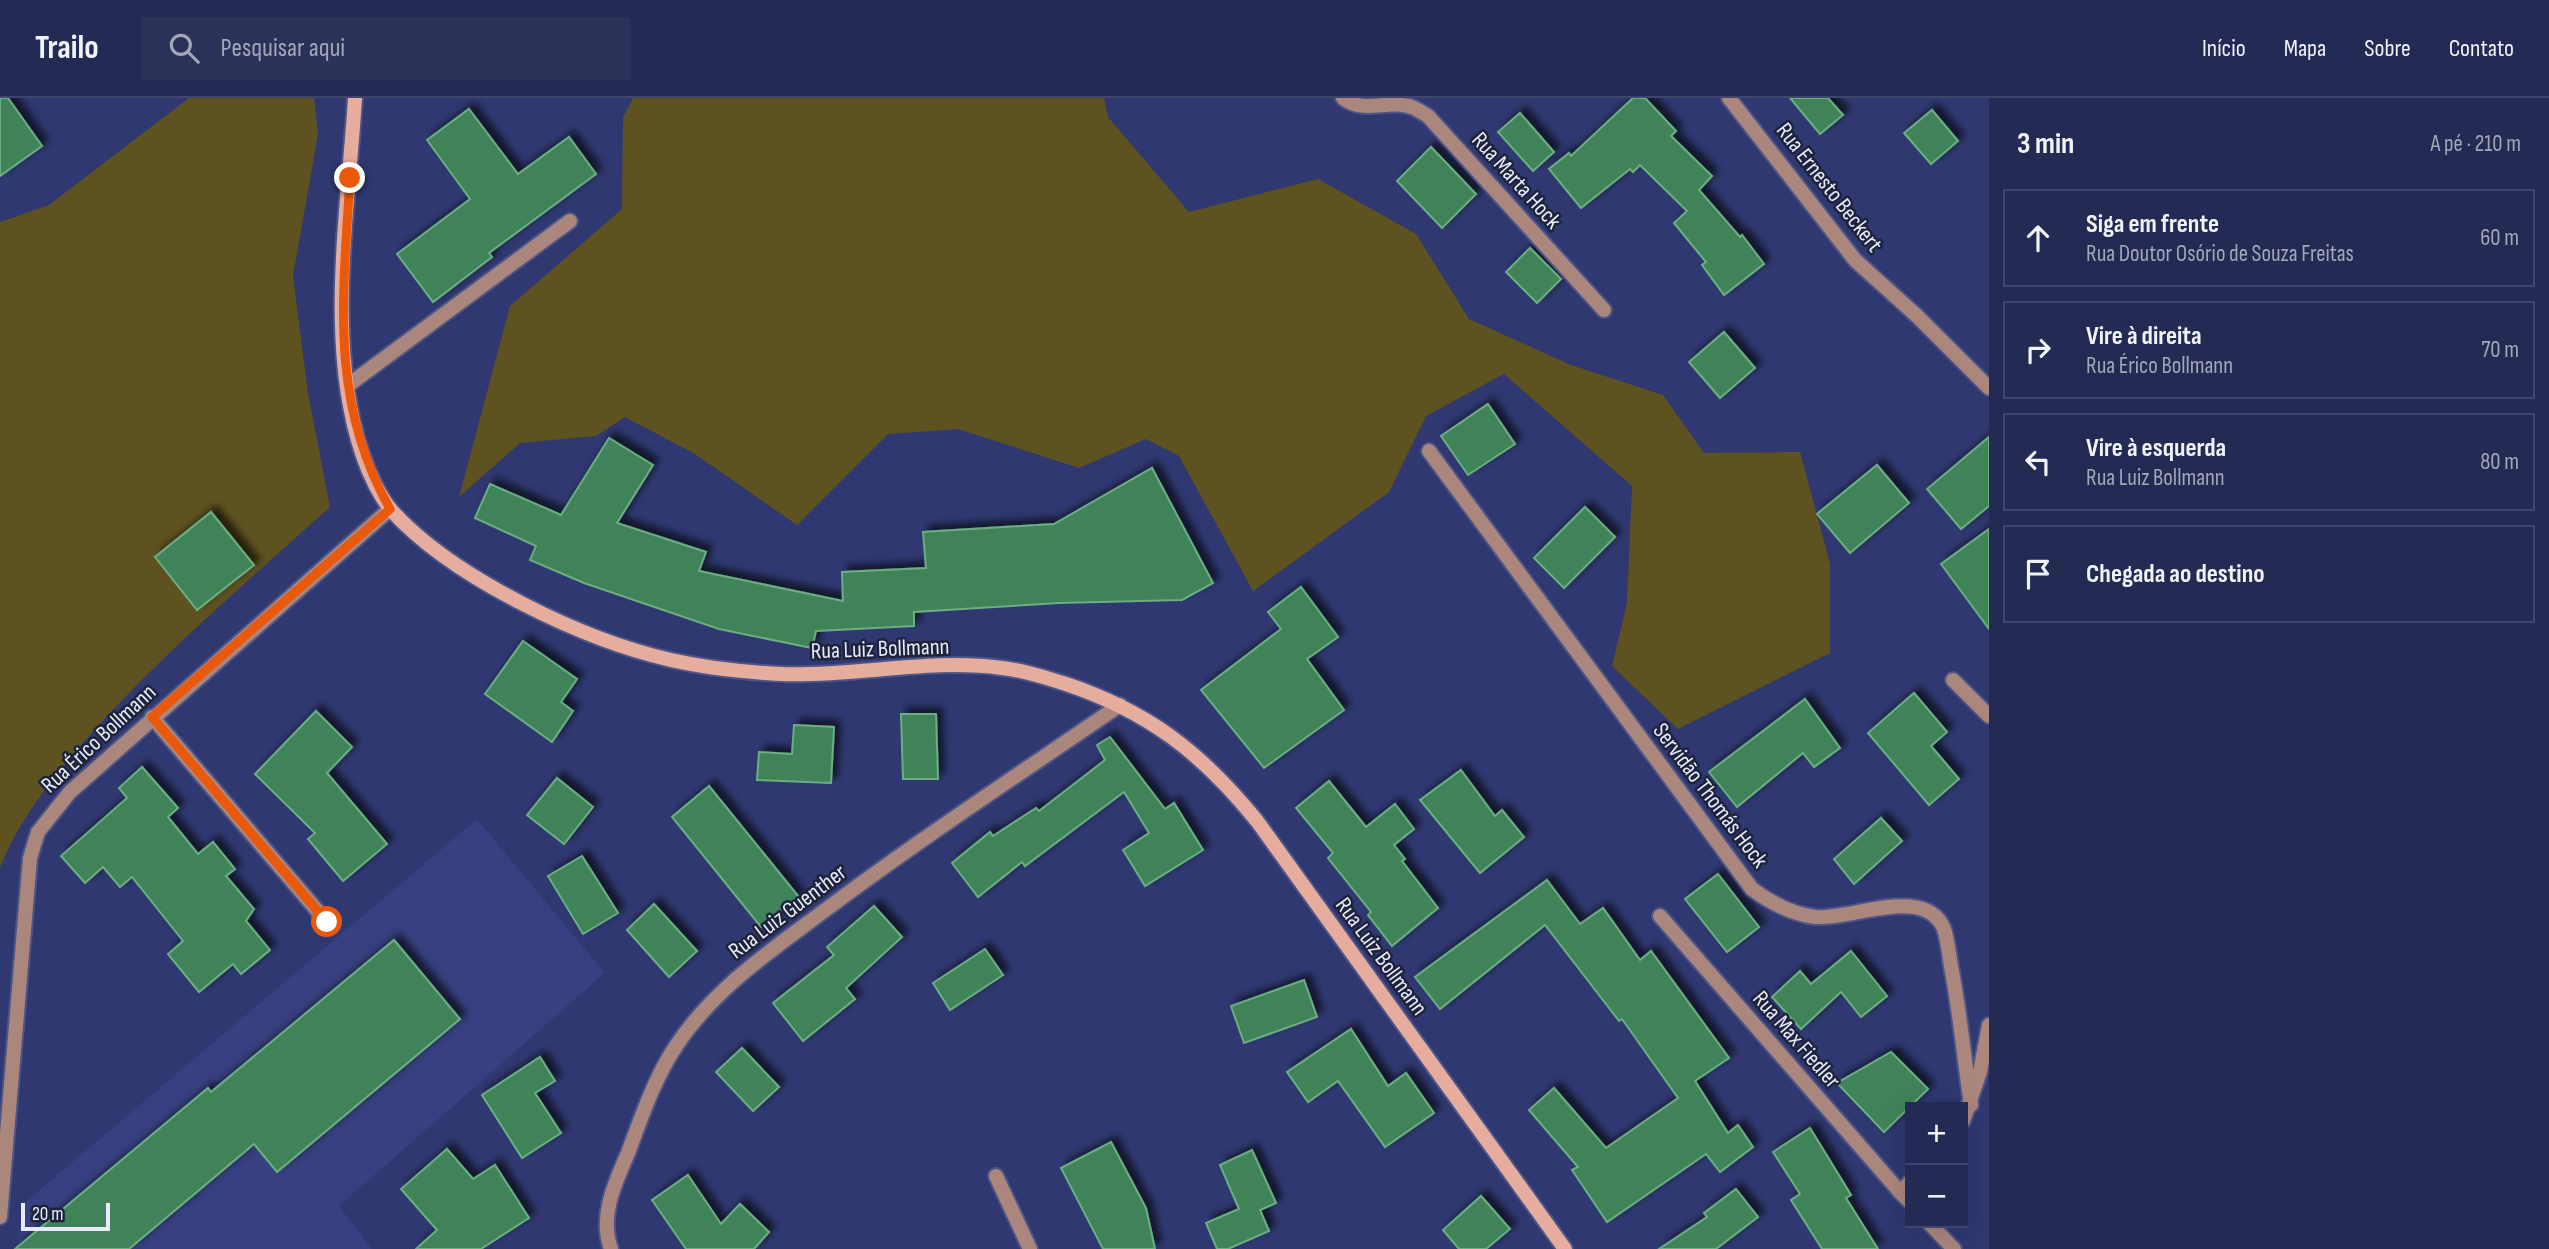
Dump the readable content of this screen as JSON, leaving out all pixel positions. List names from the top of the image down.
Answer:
{
  "streets": {
    "main road": ["Rua Luiz Bollmann"],
    "street": [
      "Rua Marta Hock",
      "Rua Ernesto Beckert",
      "Rua Érico Bollmann",
      "Servidão Thomás Hock",
      "Rua Luiz Guenther",
      "Rua Max Fiedler"
    ]
  },
  "crossings": [
    ["Rua Luiz Bollmann", "Rua Érico Bollmann"],
    ["Rua Luiz Bollmann", "Rua Luiz Guenther"]
  ],
  "scale_bar": "20 m",
  "page": {
    "header": "Trailo",
    "search": "Pesquisar aqui",
    "nav": [
      "Início",
      "Mapa",
      "Sobre",
      "Contato"
    ],
    "heading": ["3 min", "A pé · 210 m"],
    "list": [
      ["Siga em frente", "Rua Doutor Osório de Souza Freitas", "60 m"],
      ["Vire à direita", "Rua Érico Bollmann", "70 m"],
      ["Vire à esquerda", "Rua Luiz Bollmann", "80 m"],
      "Chegada ao destino"
    ],
    "map_buttons": ["+", "−"],
    "scale": "20 m"
  }
}
